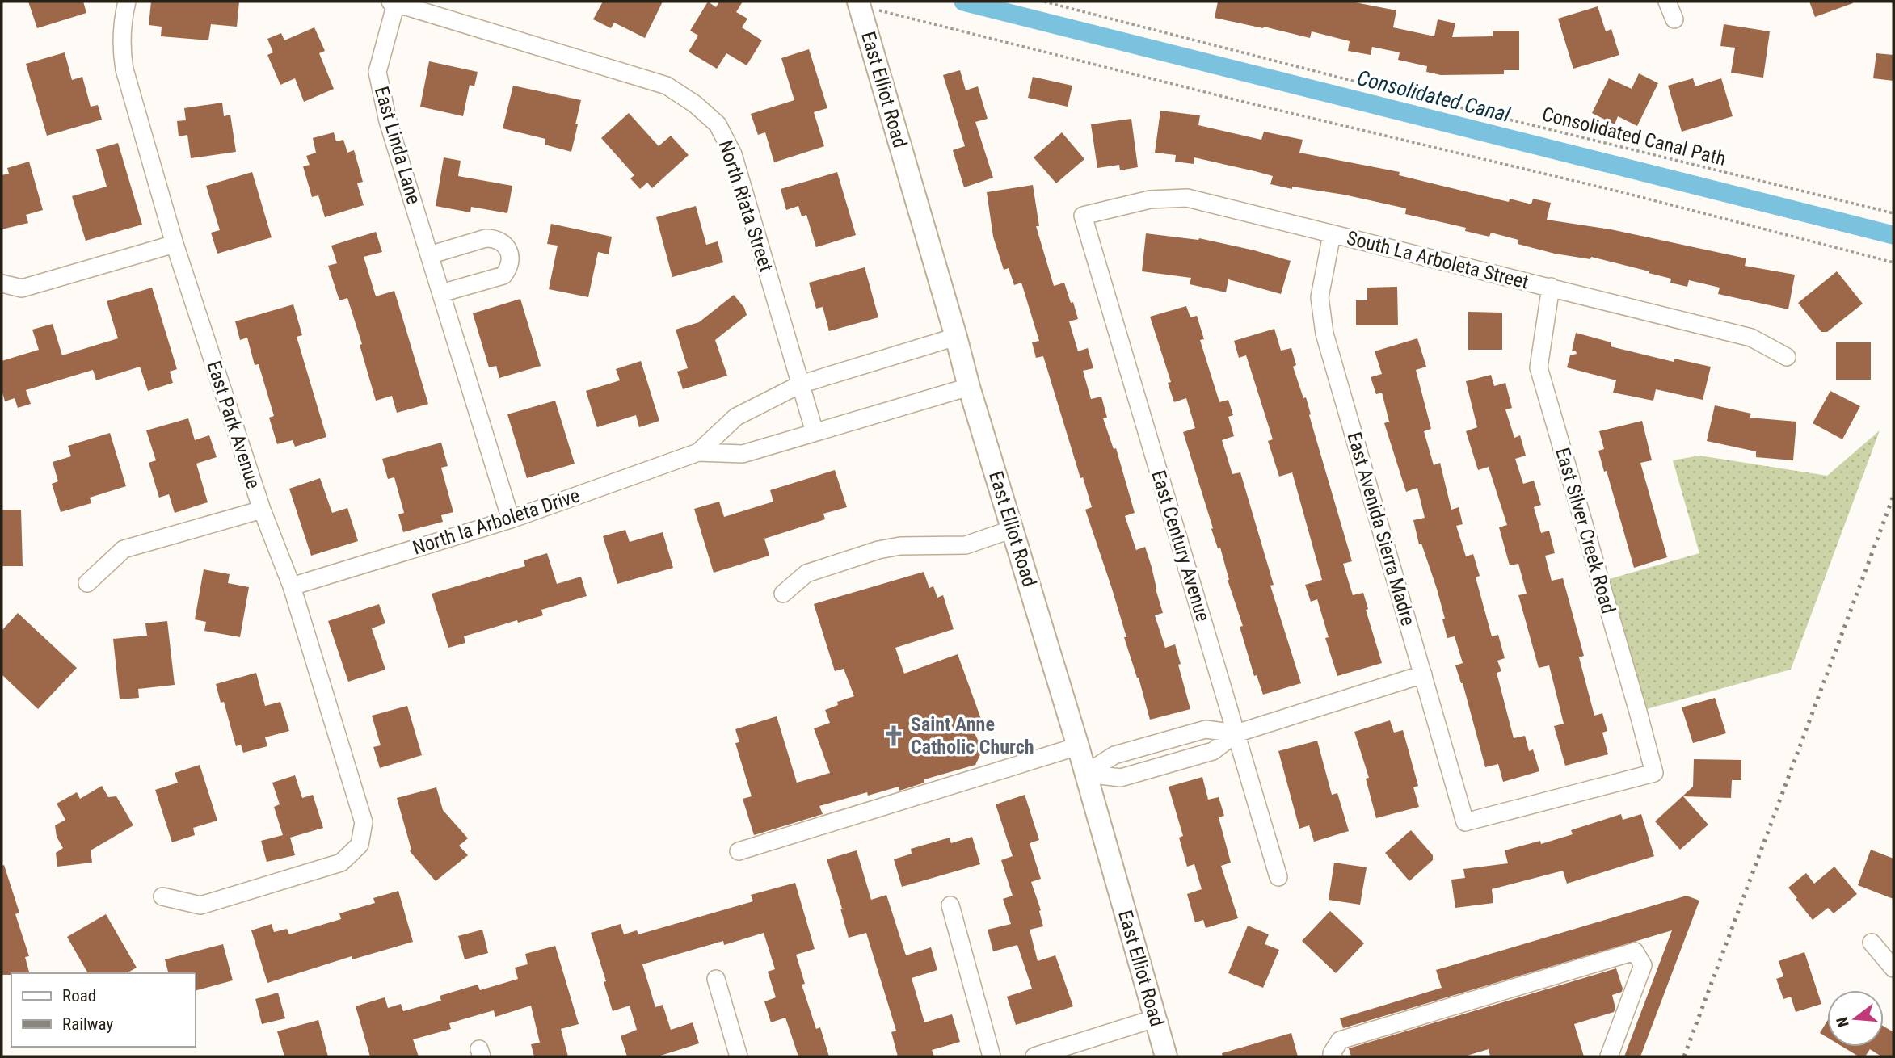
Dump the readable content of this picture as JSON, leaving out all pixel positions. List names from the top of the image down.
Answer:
{
  "streets": {
    "main road": ["East Elliot Road"],
    "street": [
      "East Linda Lane",
      "North Riata Street",
      "South La Arboleta Street",
      "East Park Avenue",
      "North la Arboleta Drive",
      "East Avenida Sierra Madre",
      "East Silver Creek Road",
      "East Century Avenue"
    ],
    "path": ["Consolidated Canal Path"]
  },
  "crossings": [
    ["East Elliot Road", "North la Arboleta Drive"],
    ["East Linda Lane", "North Riata Street"],
    ["East Linda Lane", "North la Arboleta Drive"],
    ["North Riata Street", "North la Arboleta Drive"],
    ["South La Arboleta Street", "East Avenida Sierra Madre"],
    ["South La Arboleta Street", "East Silver Creek Road"],
    ["South La Arboleta Street", "East Century Avenue"],
    ["East Park Avenue", "North la Arboleta Drive"],
    ["East Avenida Sierra Madre", "East Silver Creek Road"]
  ],
  "water": ["Consolidated Canal"],
  "places": {
    "church": ["Saint Anne Catholic Church"]
  },
  "legend": ["Road", "Railway"],
  "north": "left"
}
